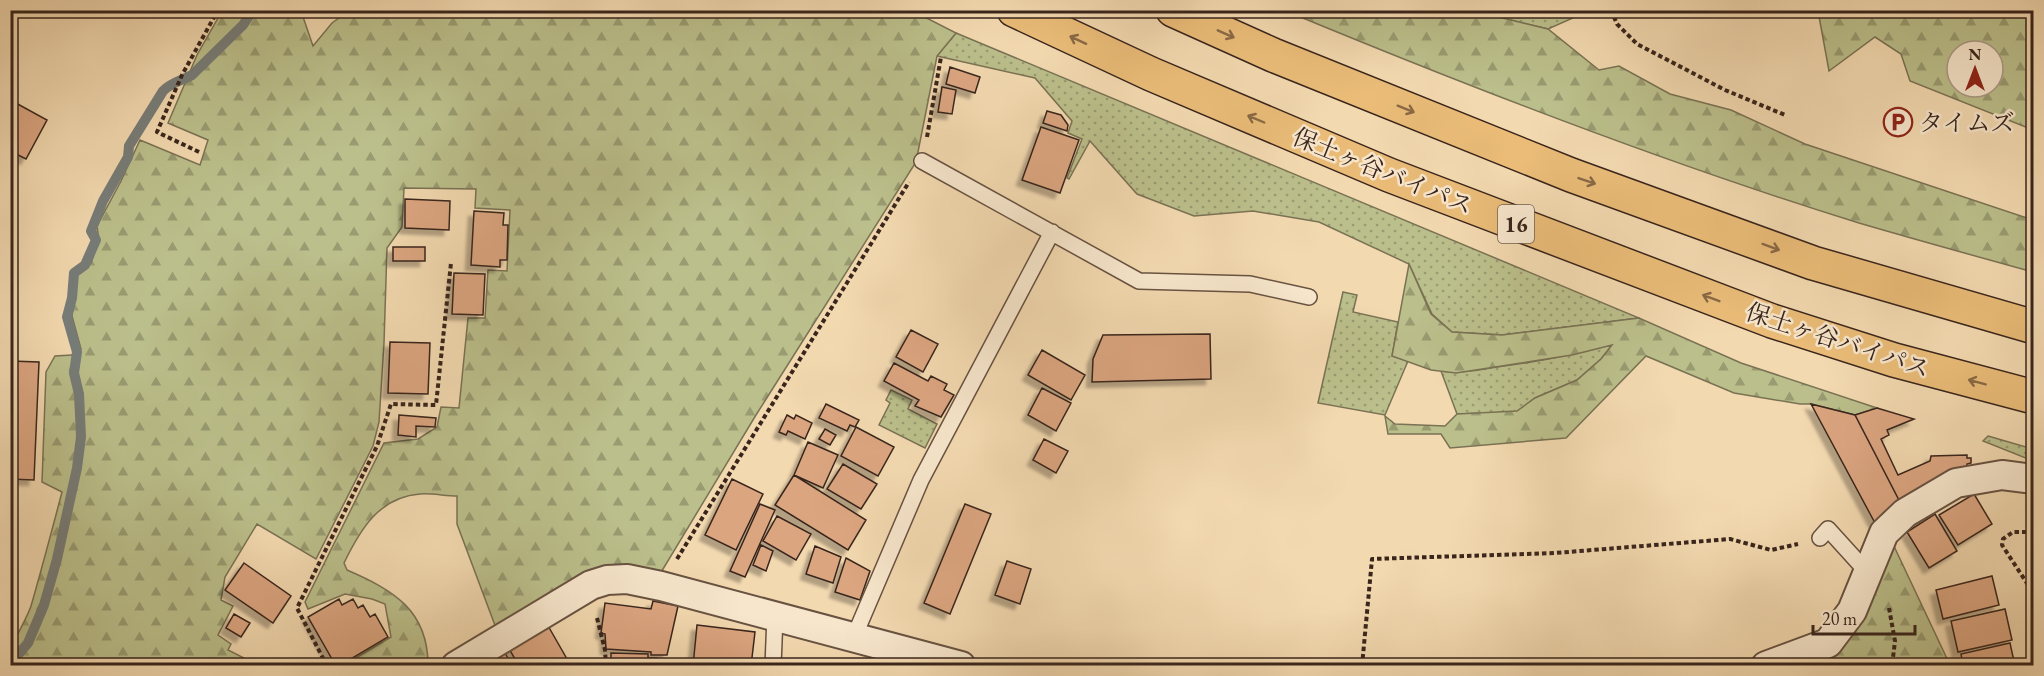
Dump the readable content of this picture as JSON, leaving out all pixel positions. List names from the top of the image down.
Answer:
{
  "streets": {
    "highway": ["保土ヶ谷バイパス", "16"]
  },
  "places": {
    "parking": ["タイムズ"]
  },
  "scale_bar": "20 m",
  "north": "top"
}
